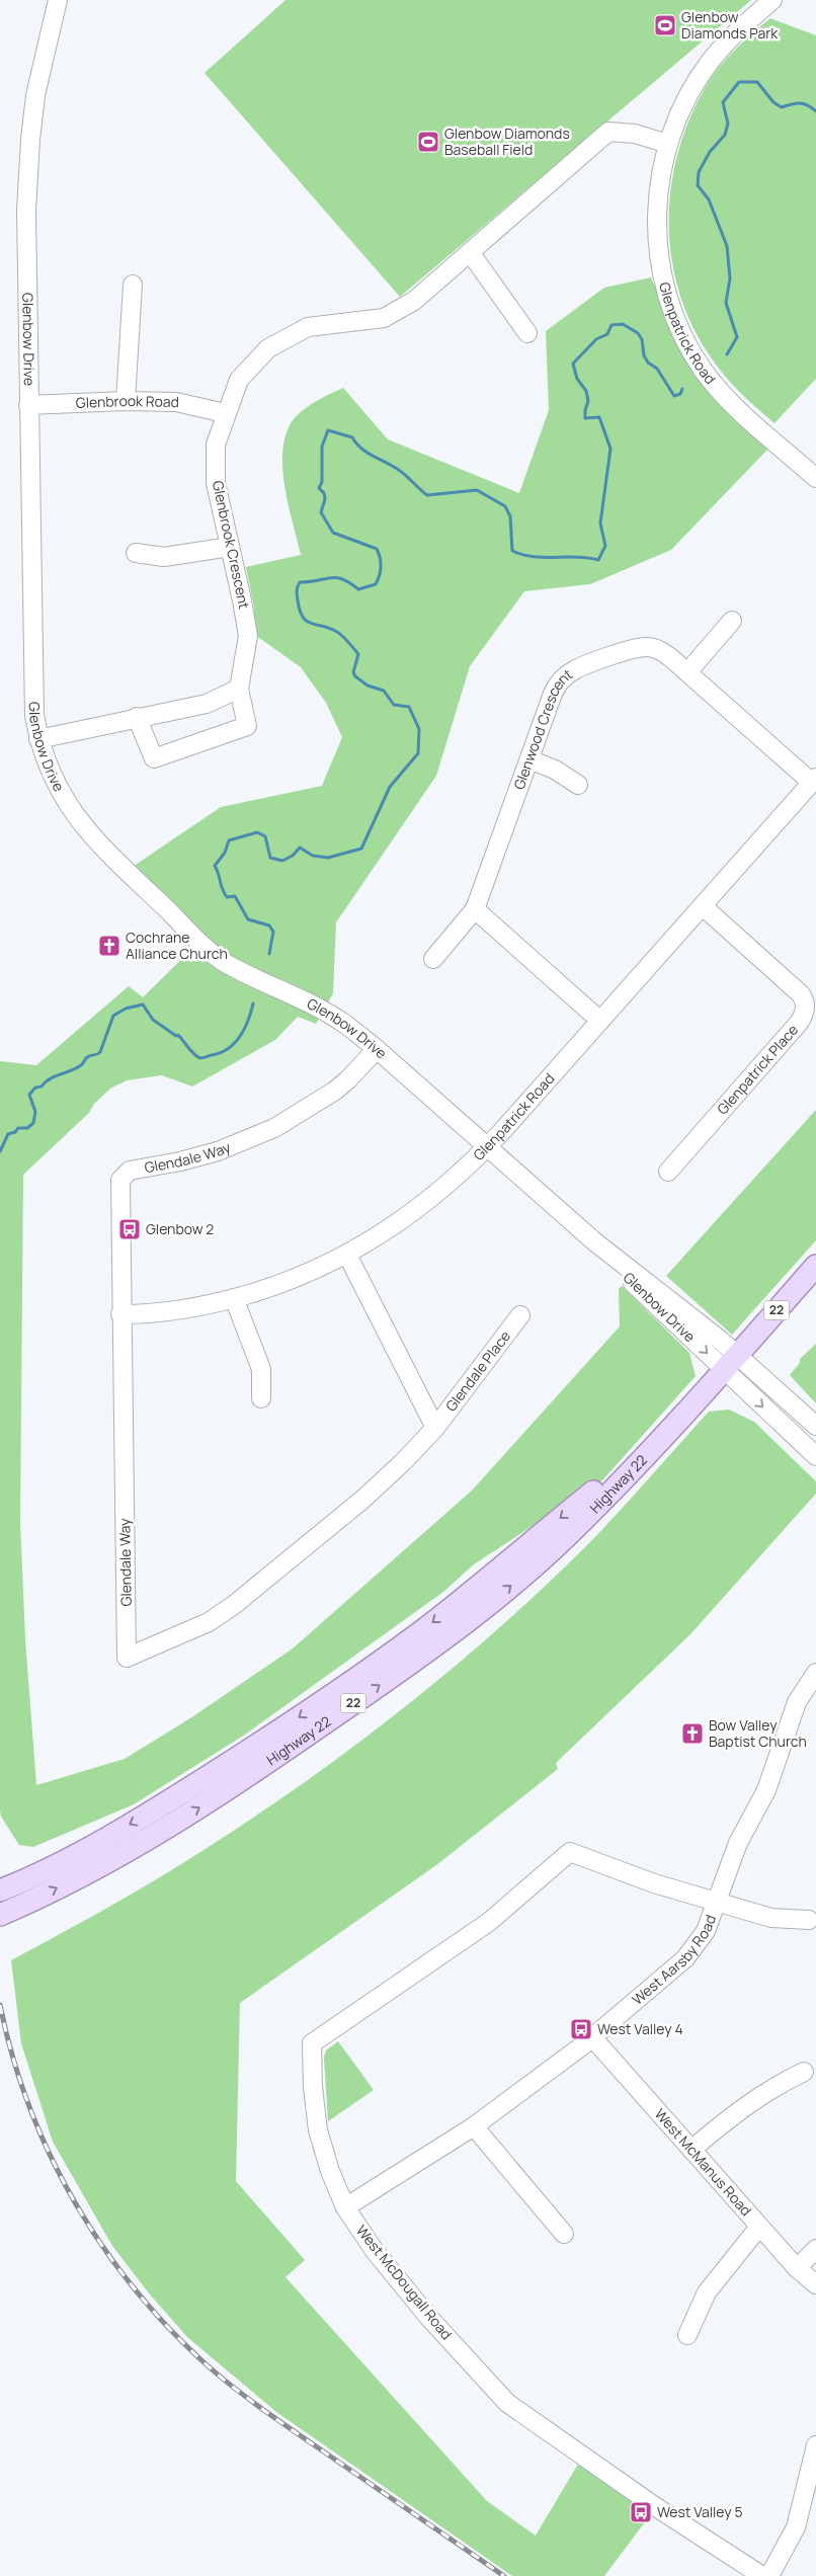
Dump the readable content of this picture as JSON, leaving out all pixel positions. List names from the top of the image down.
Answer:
{
  "streets": {
    "main road": ["22", "Highway 22"],
    "street": [
      "Glenpatrick Road",
      "Glenbow Drive",
      "Glenbrook Road",
      "Glenbrook Crescent",
      "Glenwood Crescent",
      "Glenpatrick Place",
      "Glendale Way",
      "Glendale Place",
      "West Aarsby Road",
      "West McManus Road",
      "West McDougall Road"
    ]
  },
  "crossings": [
    ["Glenpatrick Road", "Glenbow Drive"],
    ["Glenpatrick Road", "Glenbrook Crescent"],
    ["Glenpatrick Road", "Glenwood Crescent"],
    ["Glenpatrick Road", "Glenpatrick Place"],
    ["Glenpatrick Road", "Glendale Way"],
    ["Glenbow Drive", "Glenbrook Road"],
    ["Glenbow Drive", "Glendale Way"],
    ["Glenbow Drive", "Highway 22"],
    ["Glenbrook Road", "Glenbrook Crescent"],
    ["Glendale Way", "Glendale Place"],
    ["West Aarsby Road", "West McManus Road"],
    ["West Aarsby Road", "West McDougall Road"]
  ],
  "places": {
    "sports": ["Glenbow Diamonds Park", "Glenbow Diamonds Baseball Field"],
    "church": ["Cochrane Alliance Church", "Bow Valley Baptist Church"],
    "bus stop": ["Glenbow 2", "West Valley 4", "West Valley 5"]
  }
}
